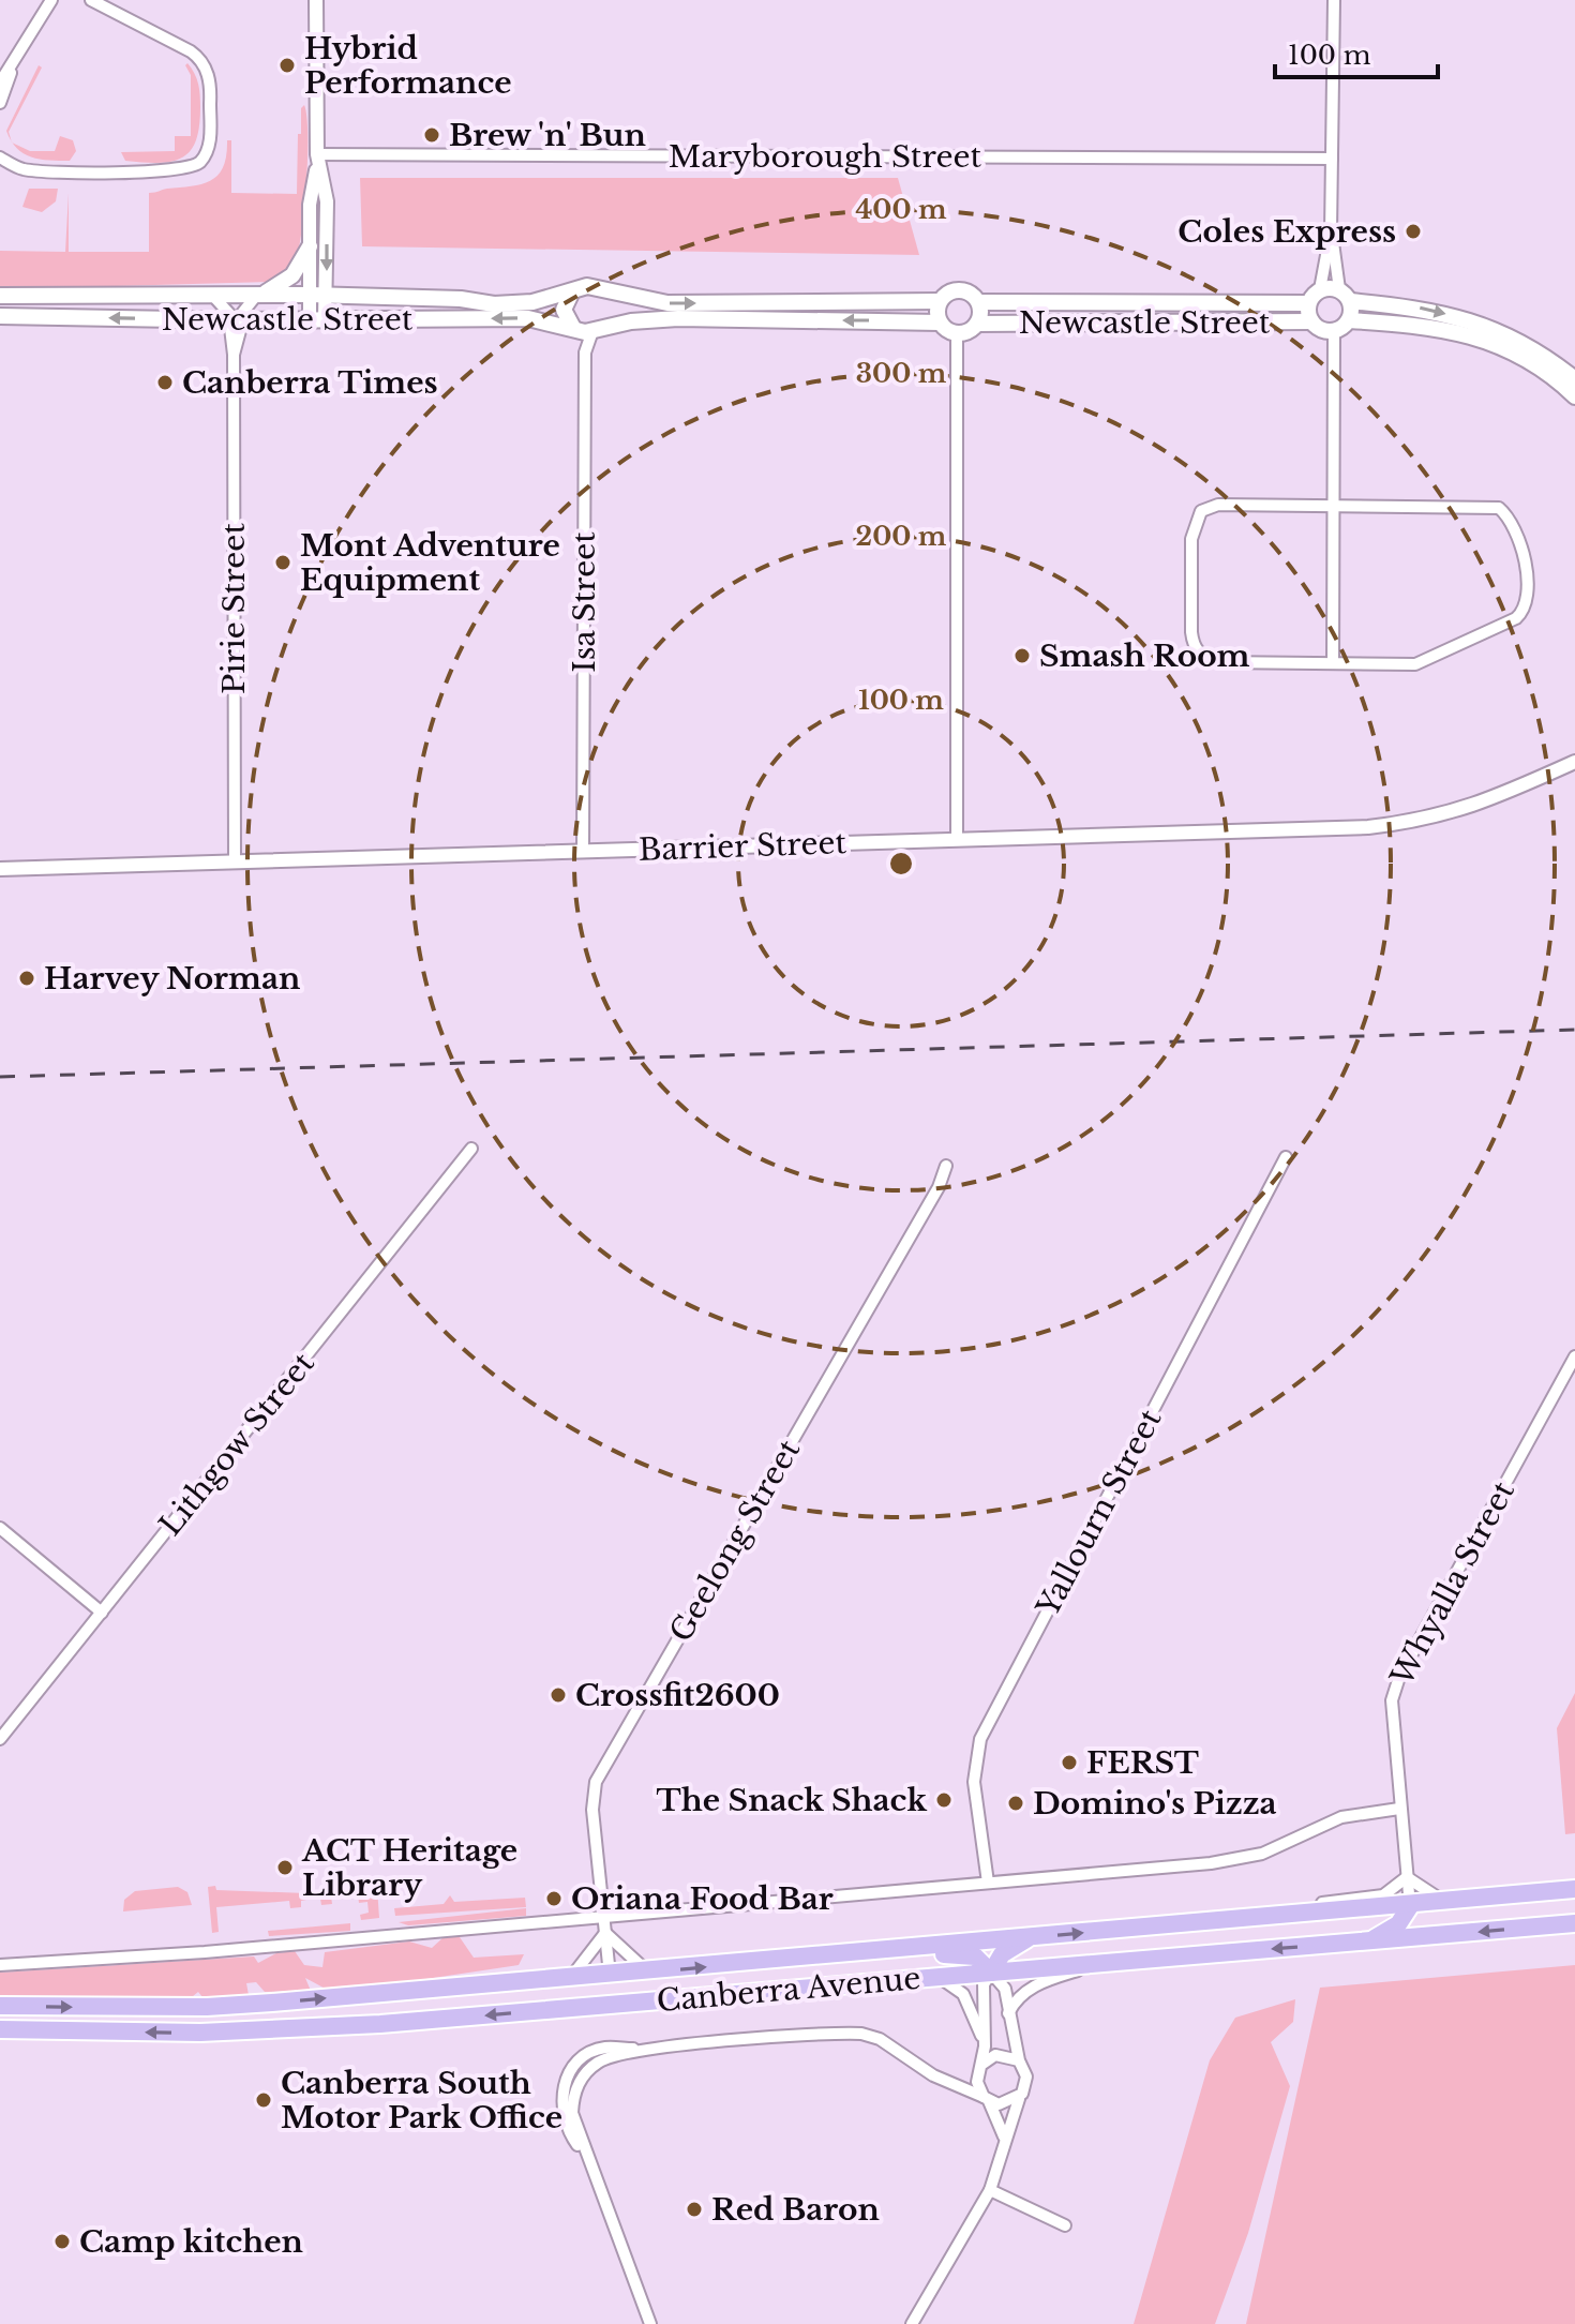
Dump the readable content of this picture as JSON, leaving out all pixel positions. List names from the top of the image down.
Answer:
{
  "streets": {
    "highway": ["Canberra Avenue"],
    "main road": ["Newcastle Street"],
    "street": [
      "Maryborough Street",
      "Isa Street",
      "Pirie Street",
      "Barrier Street",
      "Lithgow Street",
      "Yallourn Street",
      "Geelong Street",
      "Whyalla Street"
    ]
  },
  "crossings": [
    ["Newcastle Street", "Isa Street"],
    ["Newcastle Street", "Pirie Street"],
    ["Isa Street", "Barrier Street"],
    ["Pirie Street", "Barrier Street"],
    ["Geelong Street", "Canberra Avenue"],
    ["Whyalla Street", "Canberra Avenue"]
  ],
  "places": [
    "Hybrid Performance",
    "Brew 'n' Bun",
    "Coles Express",
    "Canberra Times",
    "Mont Adventure Equipment",
    "Smash Room",
    "Harvey Norman",
    "Crossfit2600",
    "FERST",
    "The Snack Shack",
    "Domino's Pizza",
    "ACT Heritage Library",
    "Oriana Food Bar",
    "Canberra South Motor Park Office",
    "Red Baron",
    "Camp kitchen"
  ],
  "scale_bar": "100 m",
  "rings": [
    "400 m",
    "300 m",
    "200 m",
    "100 m"
  ]
}
